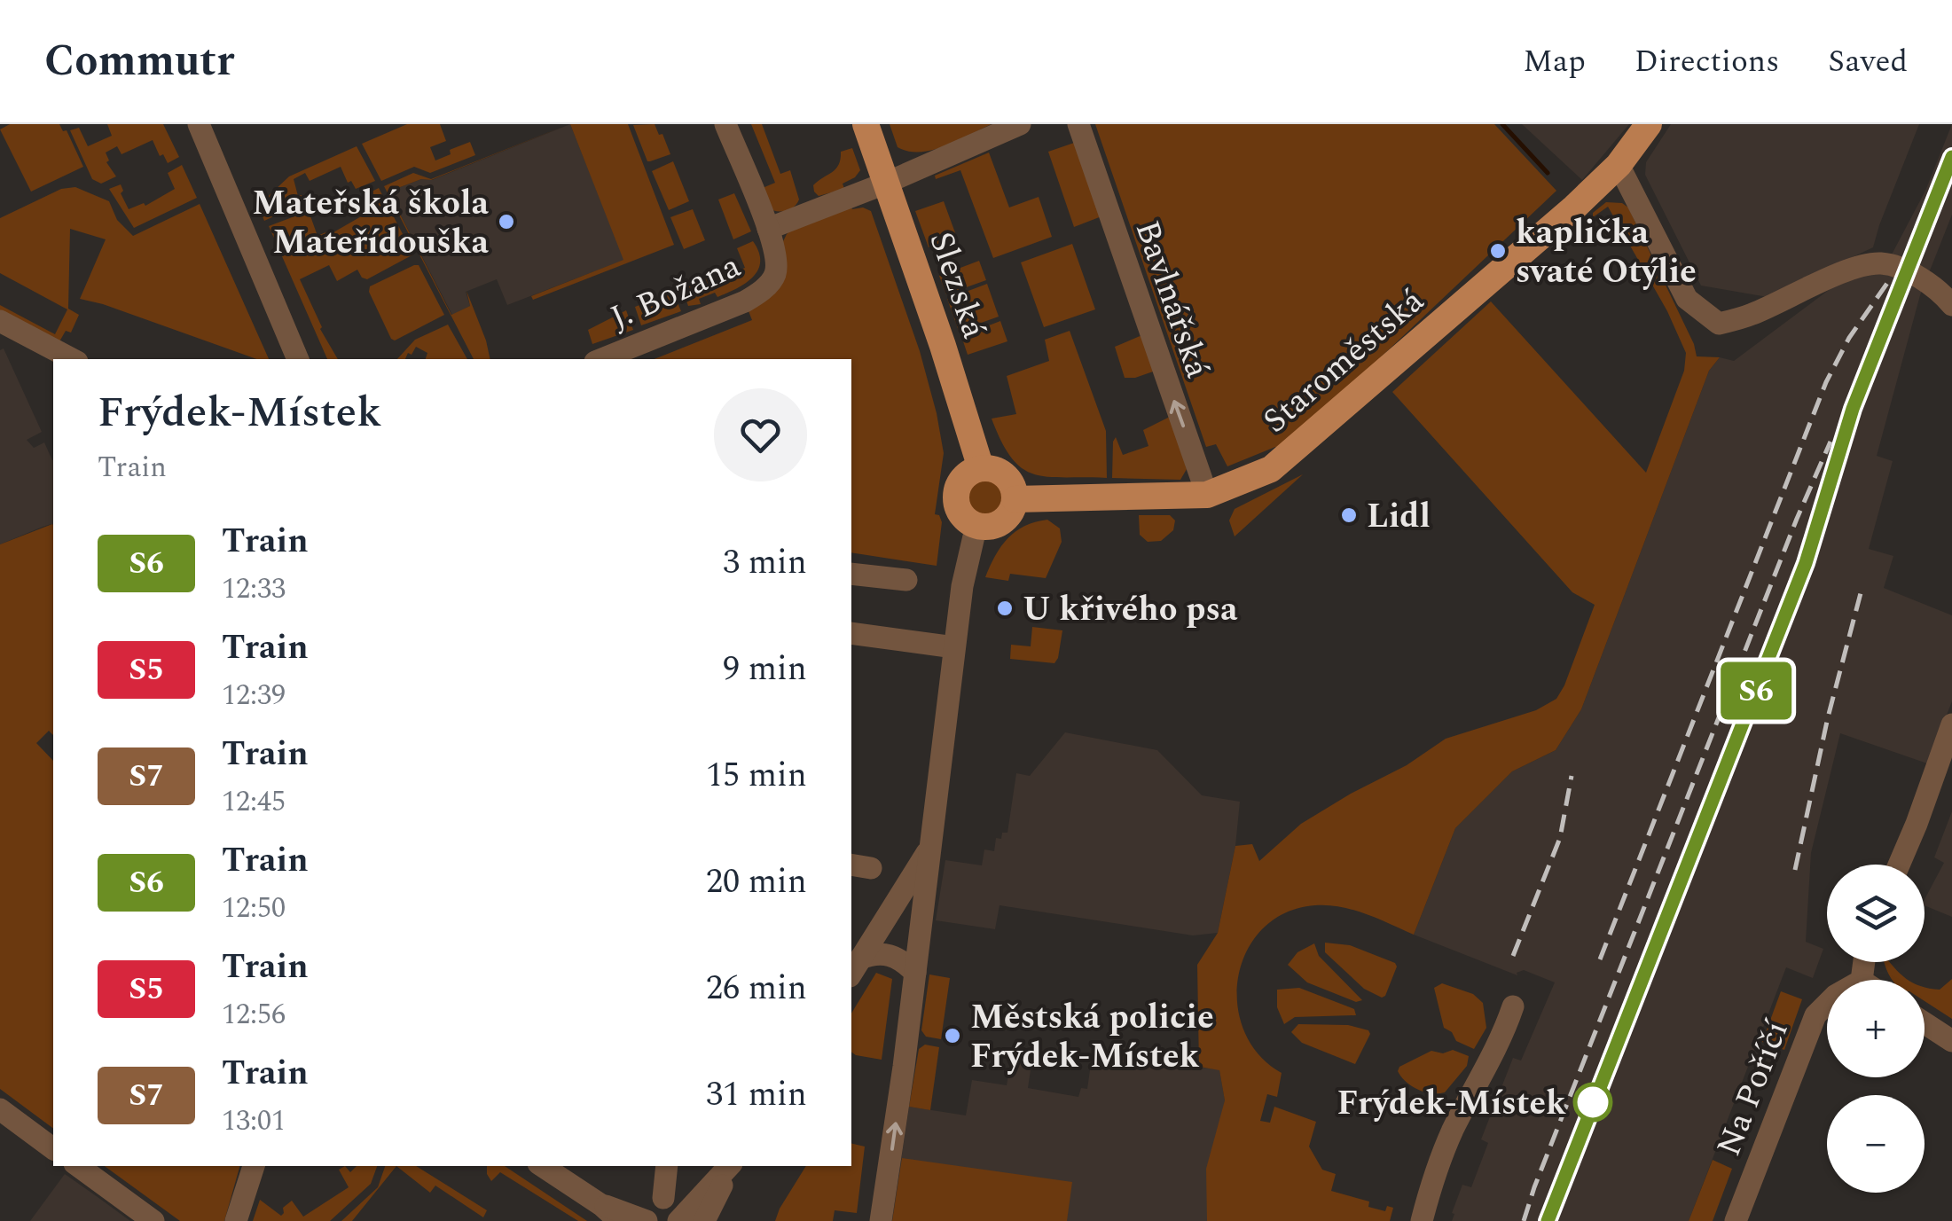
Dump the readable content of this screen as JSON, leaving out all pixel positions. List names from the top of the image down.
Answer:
{
  "streets": {
    "main road": ["Slezská", "Staroměstská"],
    "street": ["J. Božana", "Bavlnářská", "Na Poříčí"]
  },
  "crossings": [
    ["Slezská", "Staroměstská"],
    ["Bavlnářská", "Staroměstská"]
  ],
  "one_way": ["Bavlnářská"],
  "places": [
    "Mateřská škola Mateřídouška",
    "kaplička svaté Otýlie",
    "Lidl",
    "U křivého psa",
    "Městská policie Frýdek-Místek",
    "Frýdek-Místek"
  ],
  "page": {
    "header": "Commutr",
    "nav": ["Map", "Directions", "Saved"],
    "on_map": "S6",
    "heading": ["Frýdek-Místek", "Train"],
    "list": [
      {
        "mark": "S6",
        "name": "Train",
        "note": "12:33",
        "value": "3 min"
      },
      {
        "mark": "S5",
        "name": "Train",
        "note": "12:39",
        "value": "9 min"
      },
      {
        "mark": "S7",
        "name": "Train",
        "note": "12:45",
        "value": "15 min"
      },
      {
        "mark": "S6",
        "name": "Train",
        "note": "12:50",
        "value": "20 min"
      },
      {
        "mark": "S5",
        "name": "Train",
        "note": "12:56",
        "value": "26 min"
      },
      {
        "mark": "S7",
        "name": "Train",
        "note": "13:01",
        "value": "31 min"
      }
    ],
    "map_buttons": ["+", "−"]
  }
}
